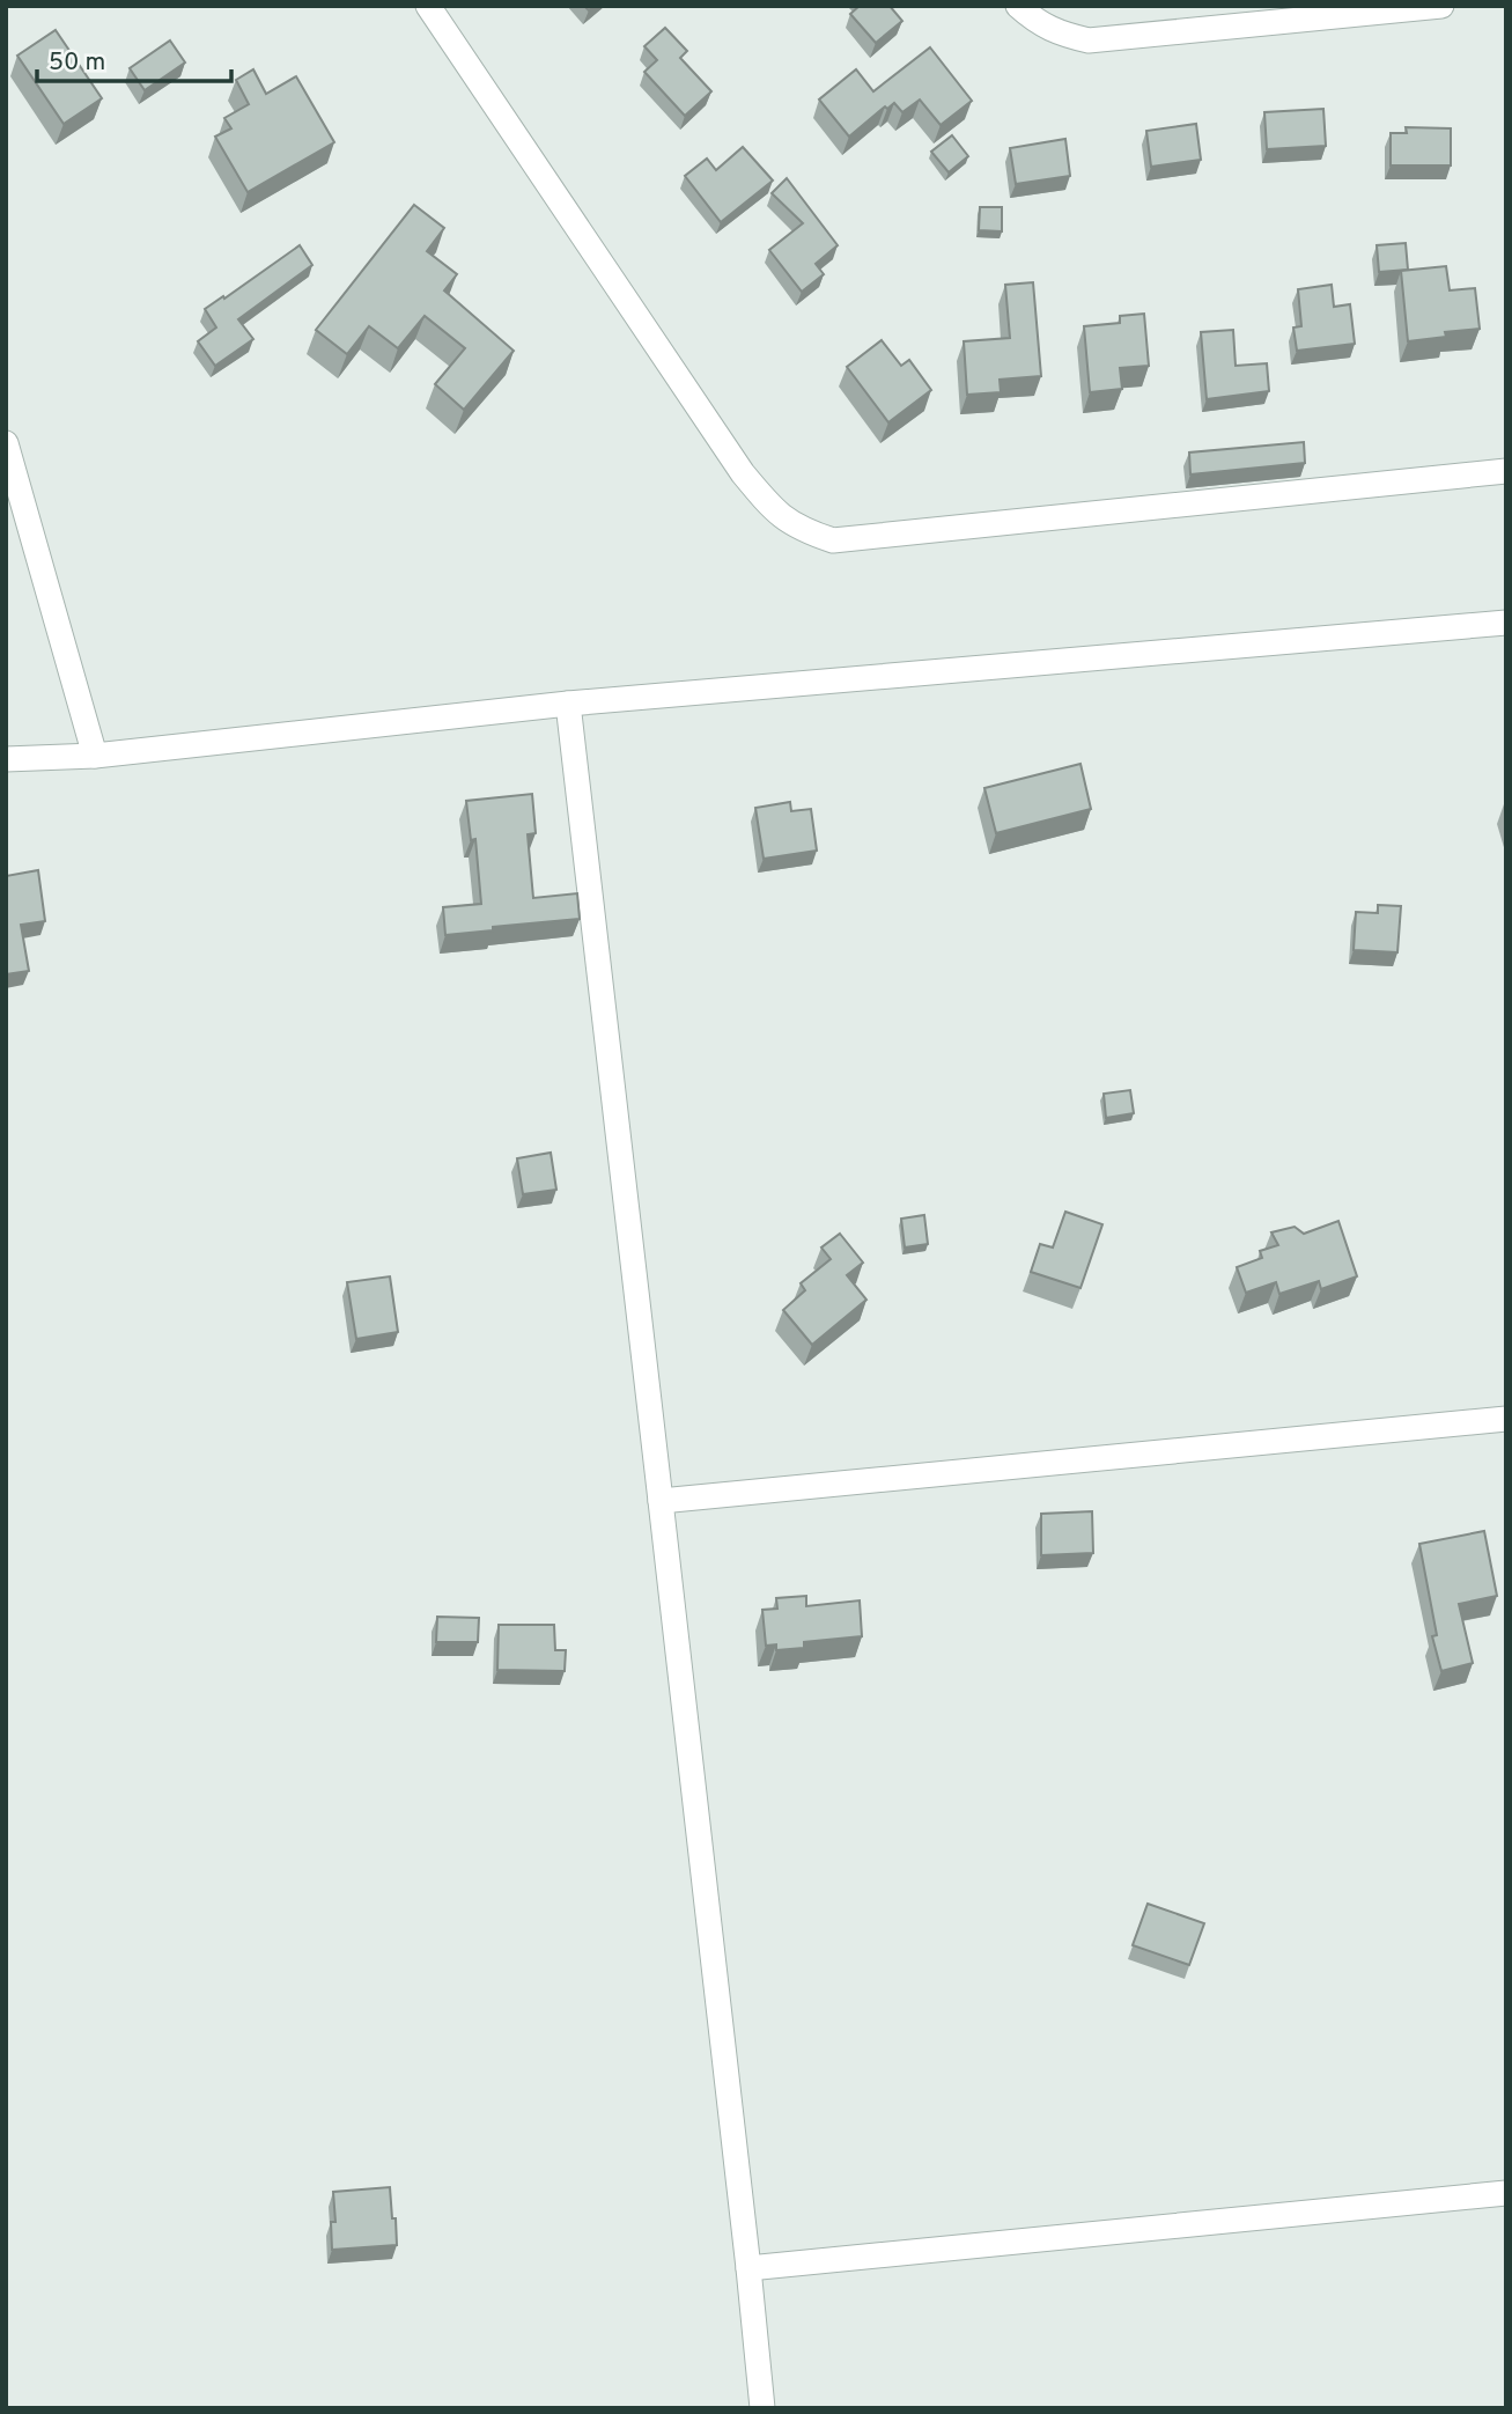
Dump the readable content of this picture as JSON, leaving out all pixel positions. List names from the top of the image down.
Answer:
{
  "scale_bar": "50 m"
}
